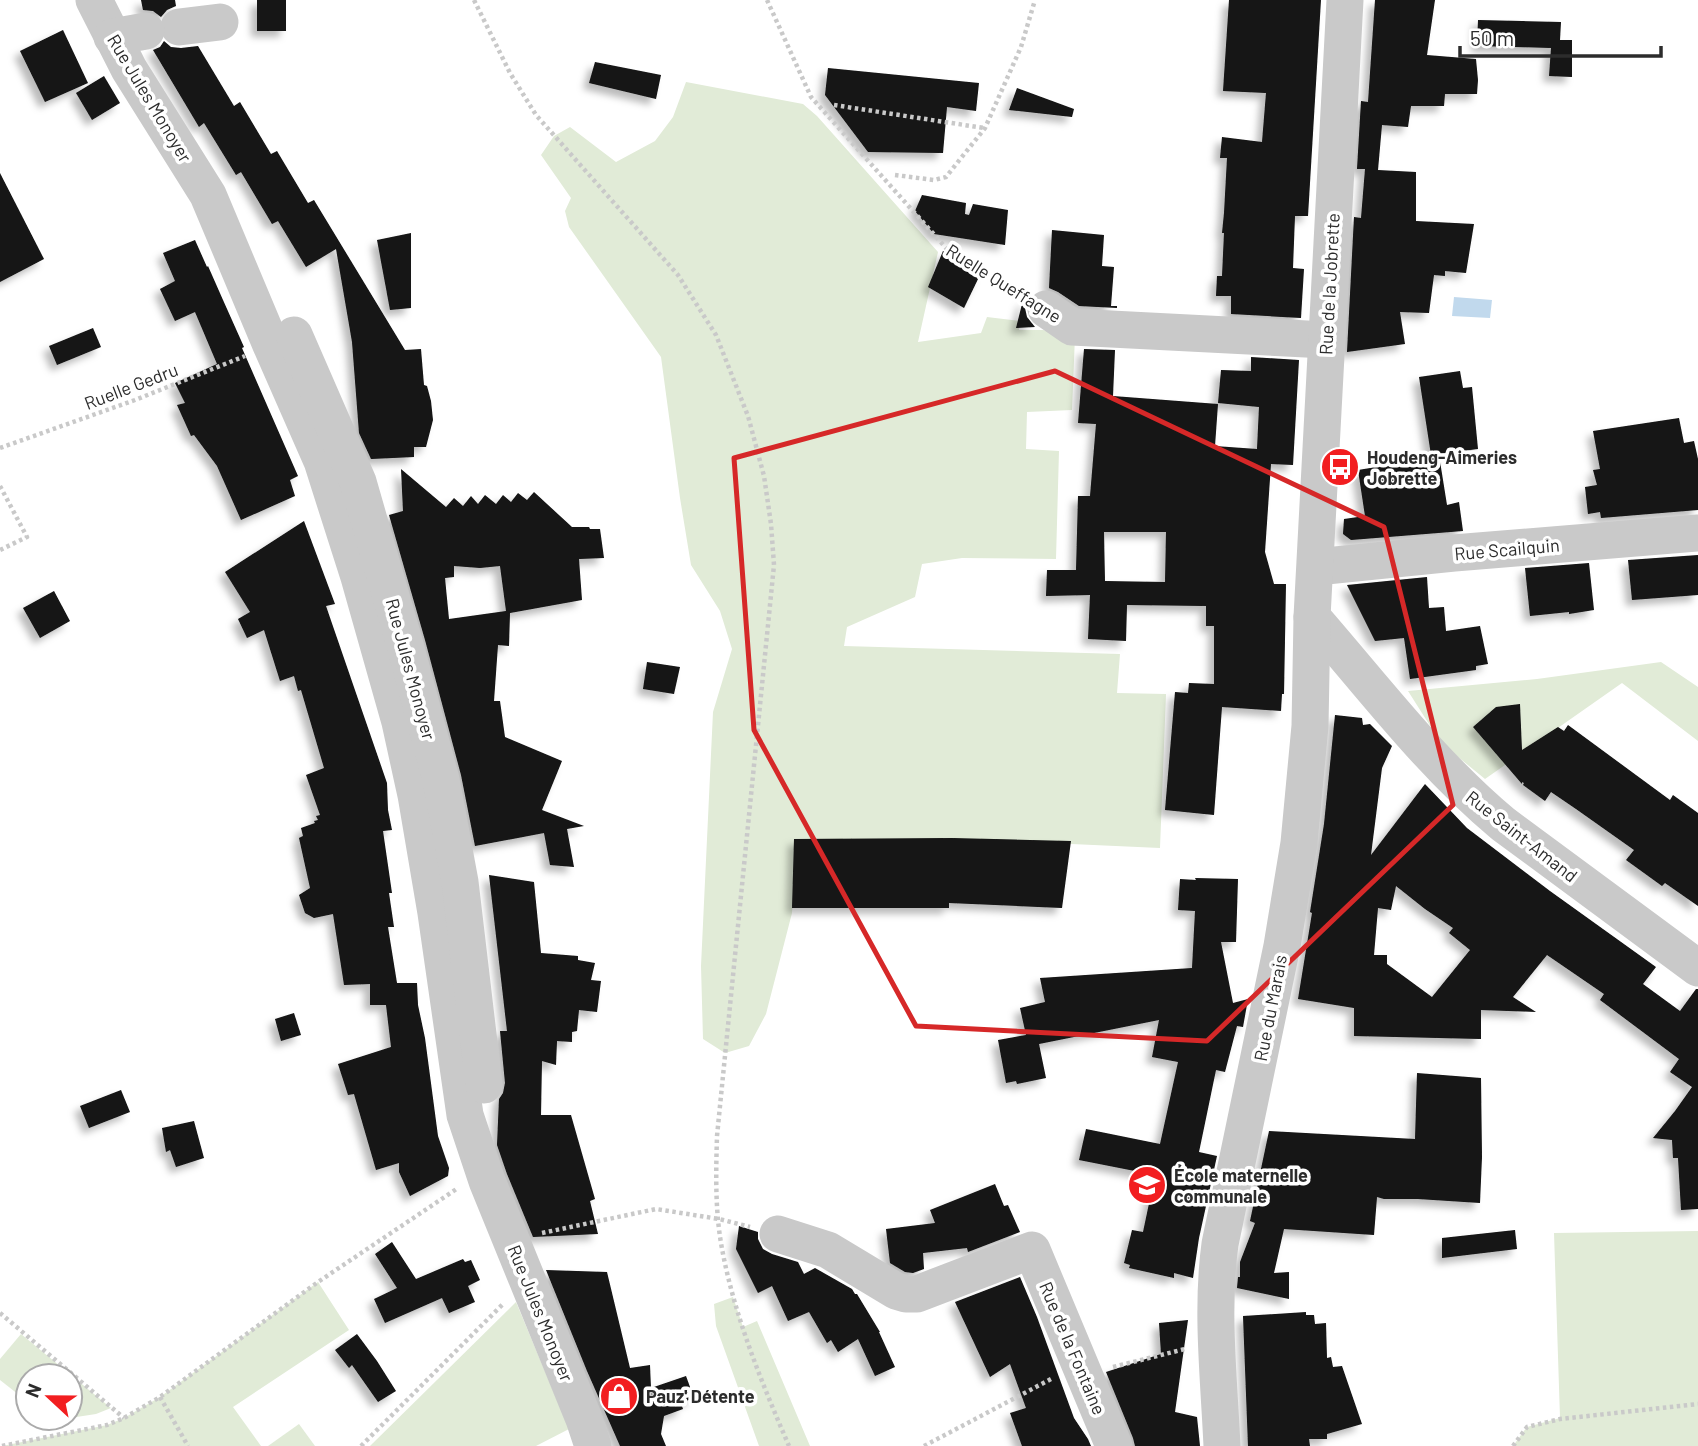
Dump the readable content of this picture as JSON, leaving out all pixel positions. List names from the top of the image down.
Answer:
{
  "streets": {
    "street": [
      "Rue Jules Monoyer",
      "Ruelle Queffagne",
      "Rue de la Jobrette",
      "Rue Scailquin",
      "Rue Saint-Amand",
      "Rue du Marais",
      "Rue de la Fontaine"
    ],
    "path": ["Ruelle Gedru"]
  },
  "crossings": [
    ["Rue Jules Monoyer", "Ruelle Gedru"],
    ["Ruelle Queffagne", "Rue de la Jobrette"],
    ["Rue de la Jobrette", "Rue Scailquin"],
    ["Rue de la Jobrette", "Rue du Marais"],
    ["Rue Scailquin", "Rue du Marais"],
    ["Rue Saint-Amand", "Rue du Marais"]
  ],
  "places": {
    "bus stop": ["Houdeng-Aimeries Jobrette"],
    "school or university": ["École maternelle communale"],
    "shop": ["Pauz' Détente"]
  },
  "scale_bar": "50 m",
  "north": "left"
}
